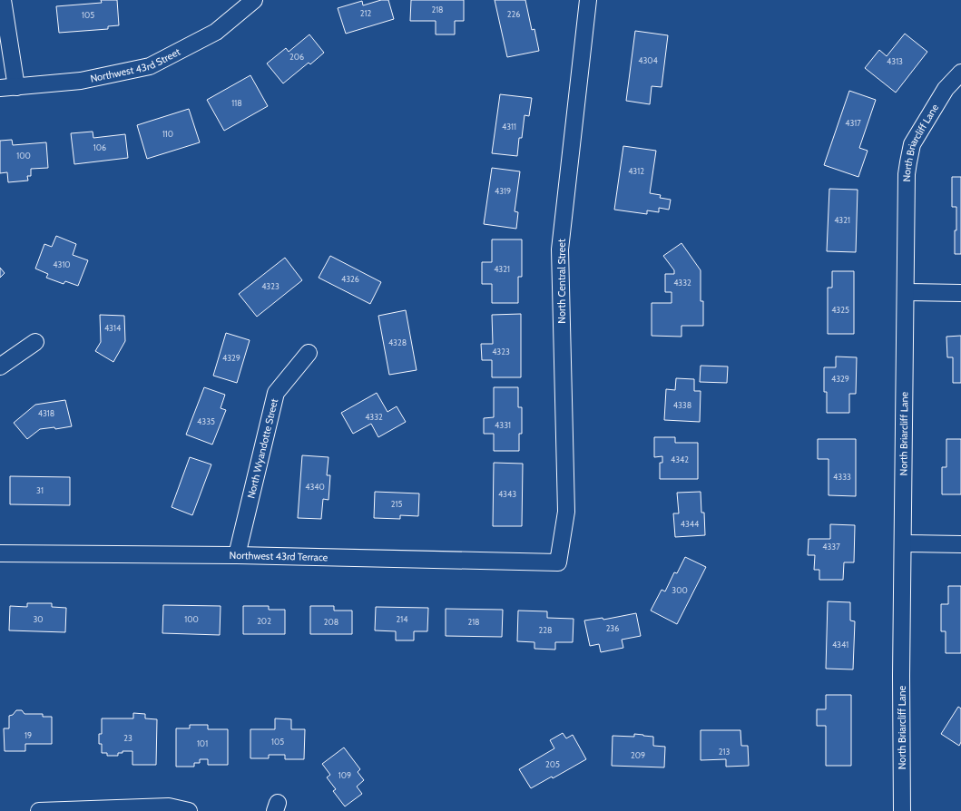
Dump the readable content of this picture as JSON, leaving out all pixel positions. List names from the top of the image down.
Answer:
{
  "streets": {
    "street": [
      "Northwest 43rd Street",
      "North Briarcliff Lane",
      "North Central Street",
      "North Wyandotte Street",
      "Northwest 43rd Terrace"
    ]
  },
  "crossings": [
    ["North Central Street", "Northwest 43rd Terrace"],
    ["North Wyandotte Street", "Northwest 43rd Terrace"]
  ],
  "house_numbers": [
    "218",
    "212",
    "226",
    "105",
    "206",
    "4304",
    "4313",
    "118",
    "4317",
    "4311",
    "110",
    "106",
    "100",
    "4312",
    "4319",
    "4321",
    "4310",
    "4321",
    "4326",
    "4332",
    "4323",
    "4325",
    "4314",
    "4328",
    "4323",
    "4329",
    "4329",
    "4338",
    "4318",
    "4332",
    "4335",
    "4331",
    "4342",
    "4333",
    "4340",
    "31",
    "4343",
    "215",
    "4344",
    "4337",
    "300",
    "30",
    "100",
    "214",
    "202",
    "208",
    "218",
    "236",
    "228",
    "4341",
    "19",
    "23",
    "105",
    "101",
    "213",
    "209",
    "205",
    "109"
  ]
}
